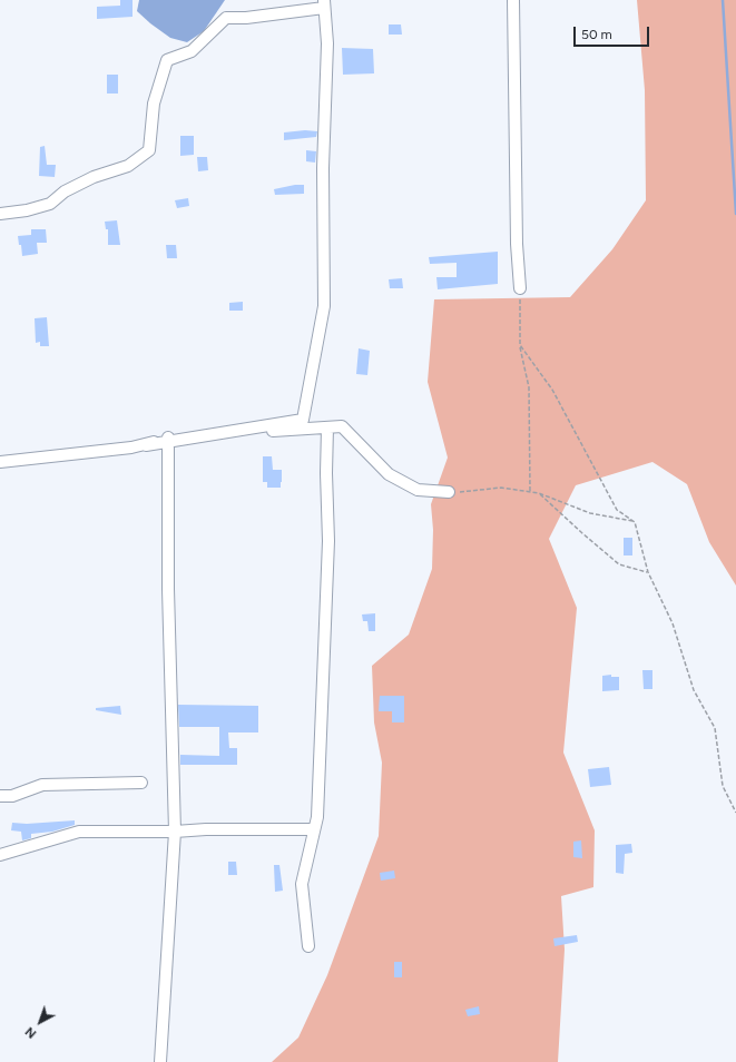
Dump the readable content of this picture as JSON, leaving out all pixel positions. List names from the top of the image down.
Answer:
{
  "scale_bar": "50 m",
  "north": "bottom left"
}
